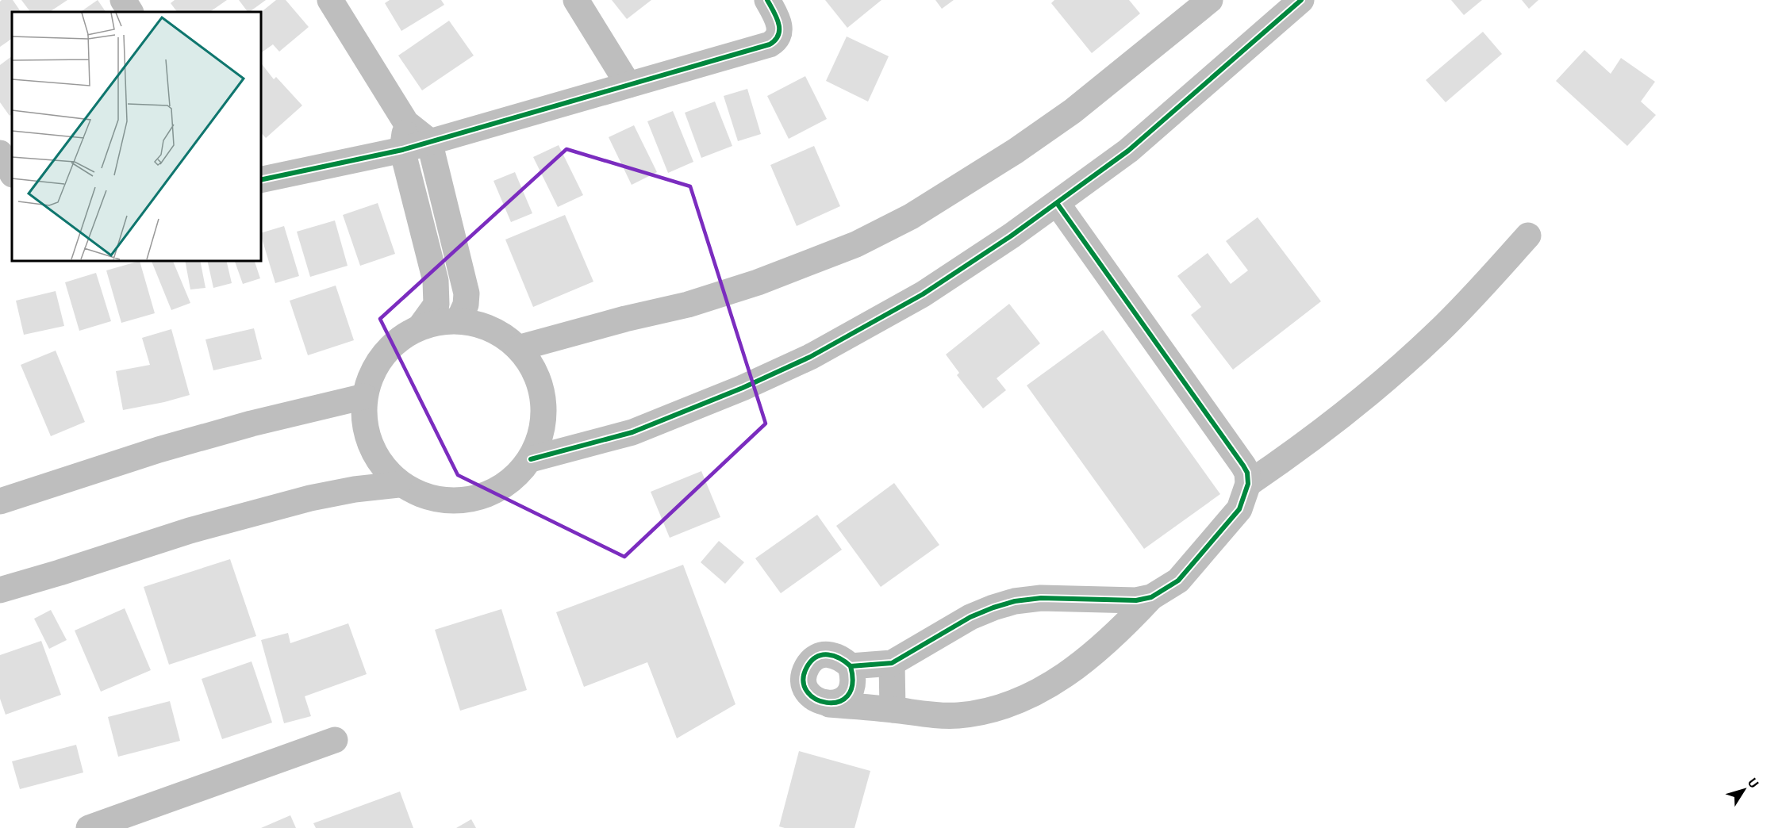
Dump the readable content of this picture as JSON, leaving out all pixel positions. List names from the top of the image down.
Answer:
{
  "north": "top right"
}
